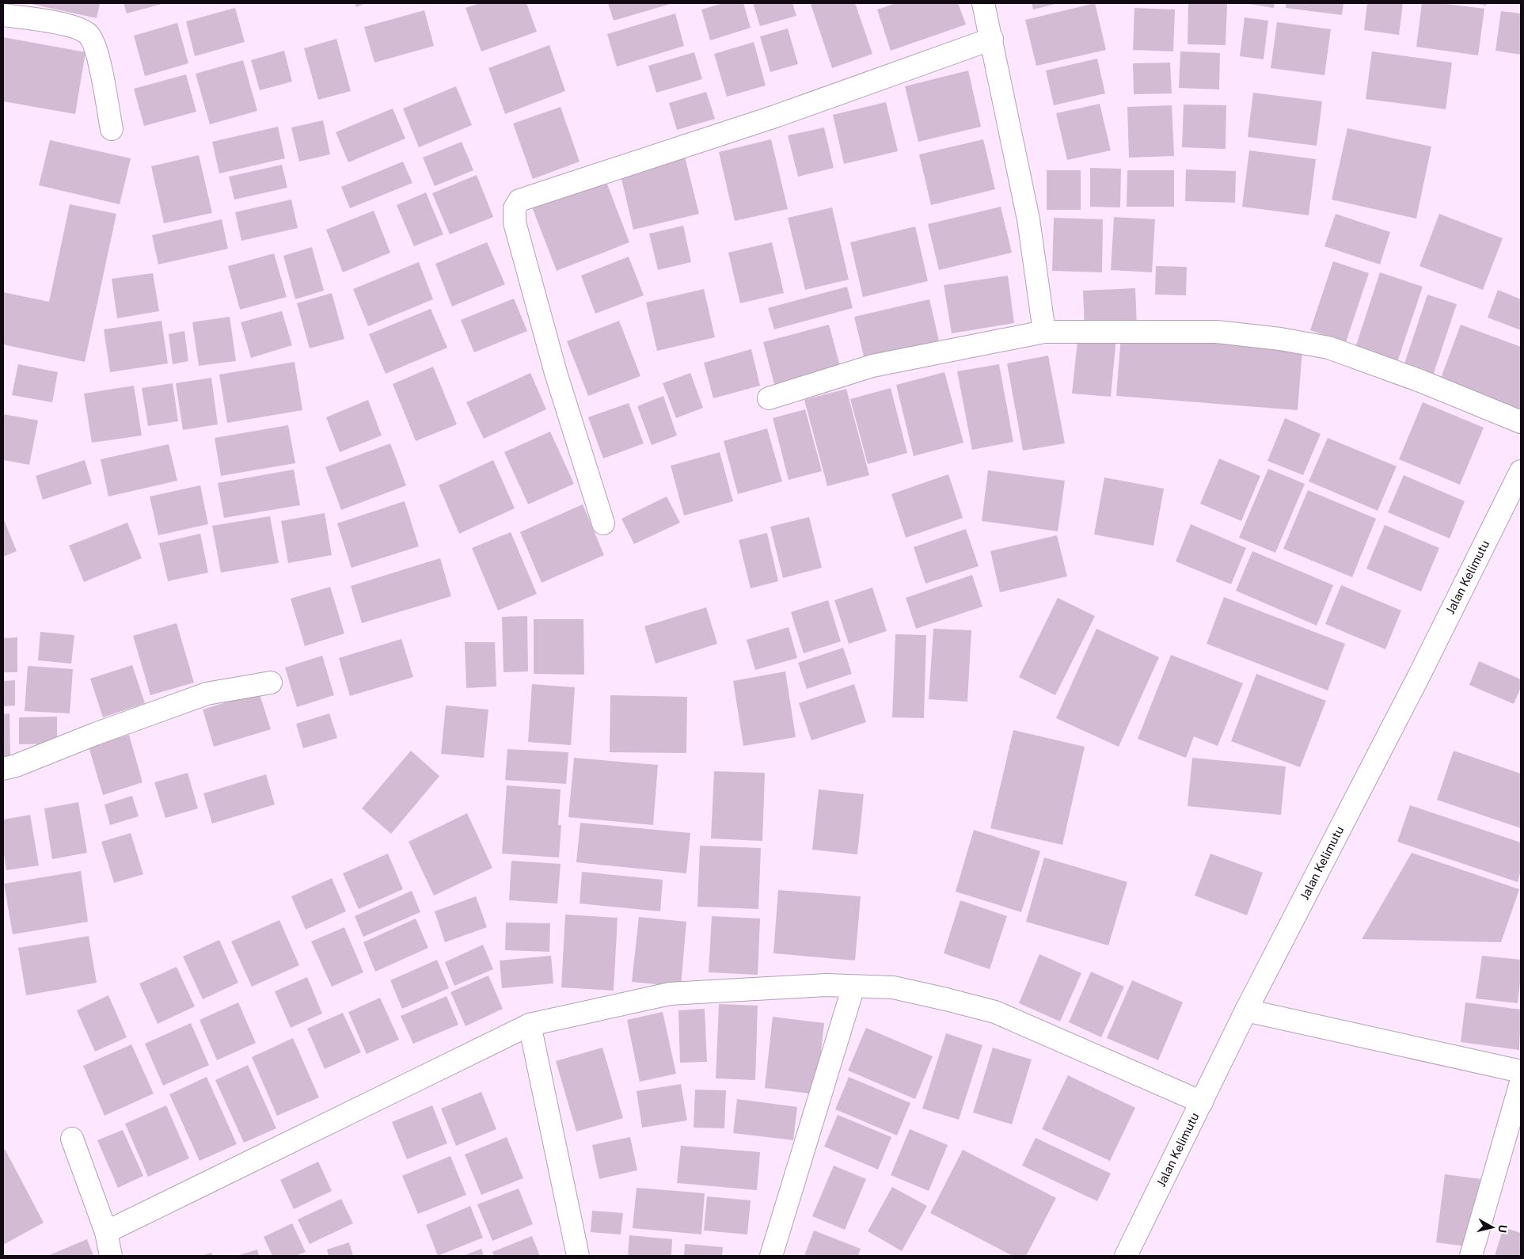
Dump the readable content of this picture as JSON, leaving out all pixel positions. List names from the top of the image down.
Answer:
{
  "streets": {
    "street": ["Jalan Kelimutu"]
  },
  "north": "right"
}
